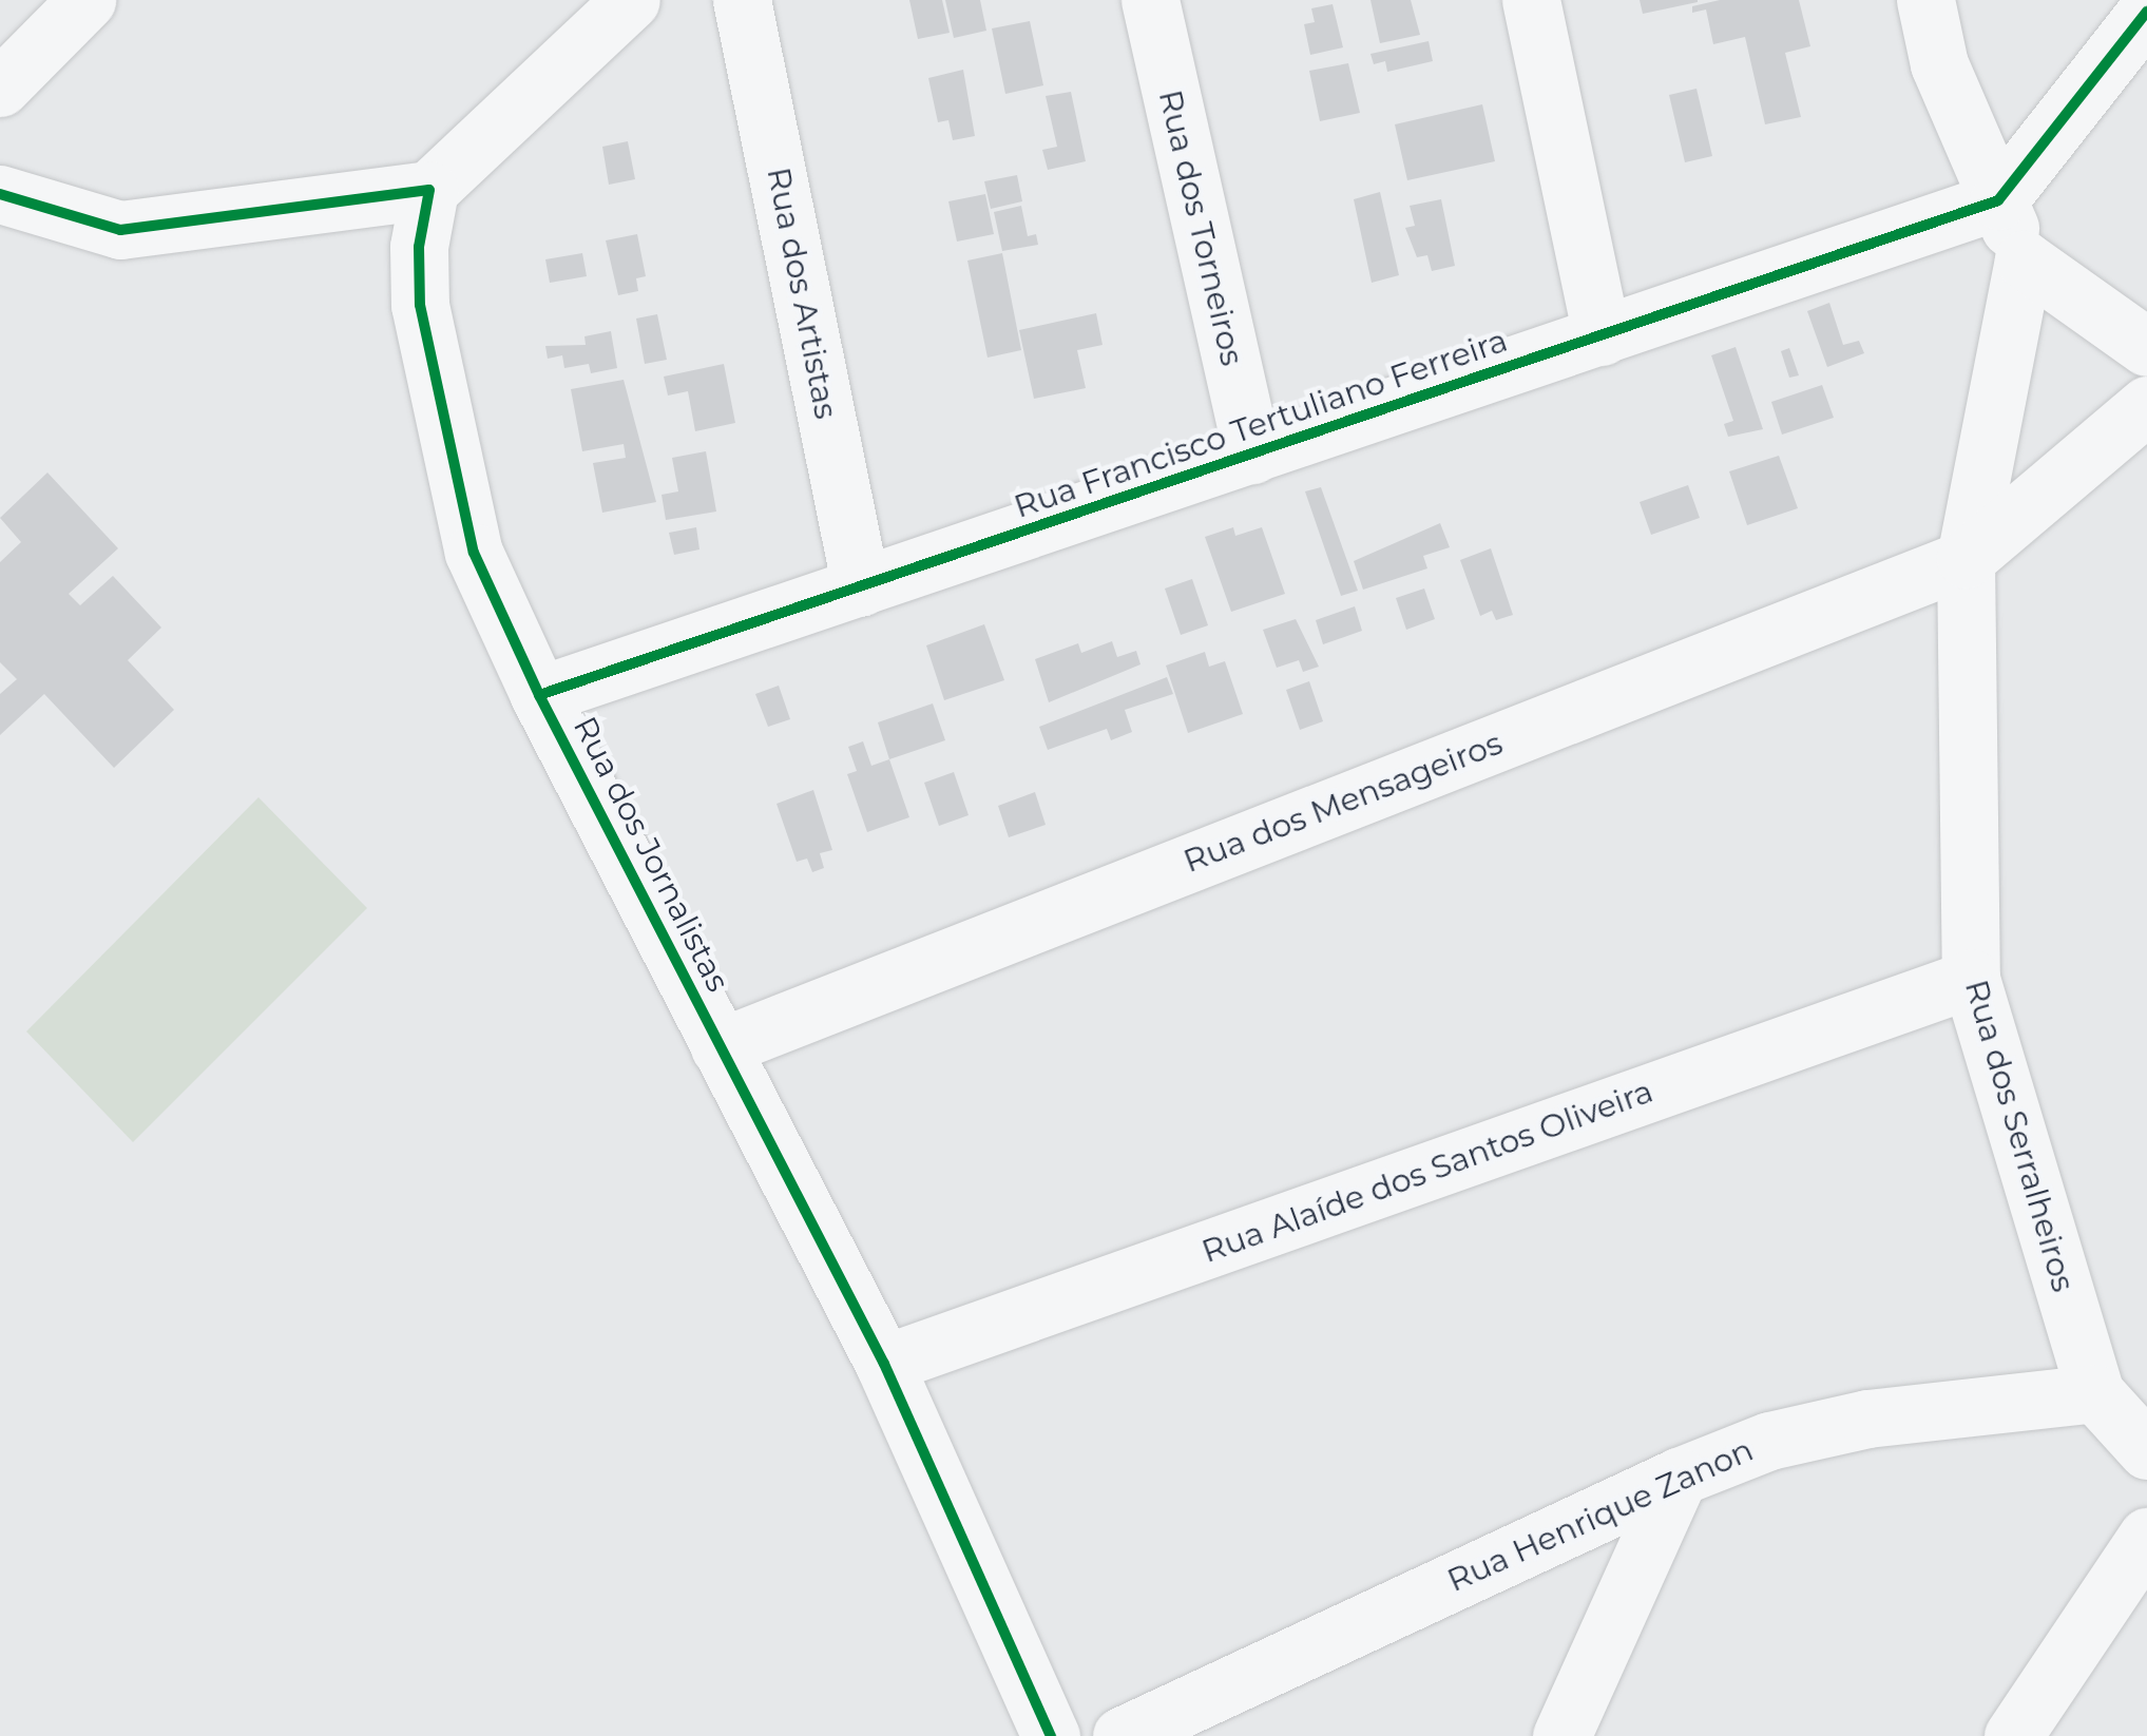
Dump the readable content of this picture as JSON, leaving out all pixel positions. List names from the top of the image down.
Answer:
{
  "streets": {
    "street": [
      "Rua dos Torneiros",
      "Rua dos Artistas",
      "Rua Francisco Tertuliano Ferreira",
      "Rua dos Mensageiros",
      "Rua dos Jornalistas",
      "Rua dos Serralheiros",
      "Rua Alaíde dos Santos Oliveira",
      "Rua Henrique Zanon"
    ]
  },
  "crossings": [
    ["Rua dos Torneiros", "Rua Francisco Tertuliano Ferreira"],
    ["Rua dos Artistas", "Rua Francisco Tertuliano Ferreira"],
    ["Rua Francisco Tertuliano Ferreira", "Rua dos Jornalistas"],
    ["Rua dos Mensageiros", "Rua dos Jornalistas"],
    ["Rua dos Mensageiros", "Rua dos Serralheiros"],
    ["Rua dos Jornalistas", "Rua Alaíde dos Santos Oliveira"],
    ["Rua dos Serralheiros", "Rua Alaíde dos Santos Oliveira"],
    ["Rua dos Serralheiros", "Rua Henrique Zanon"]
  ]
}
